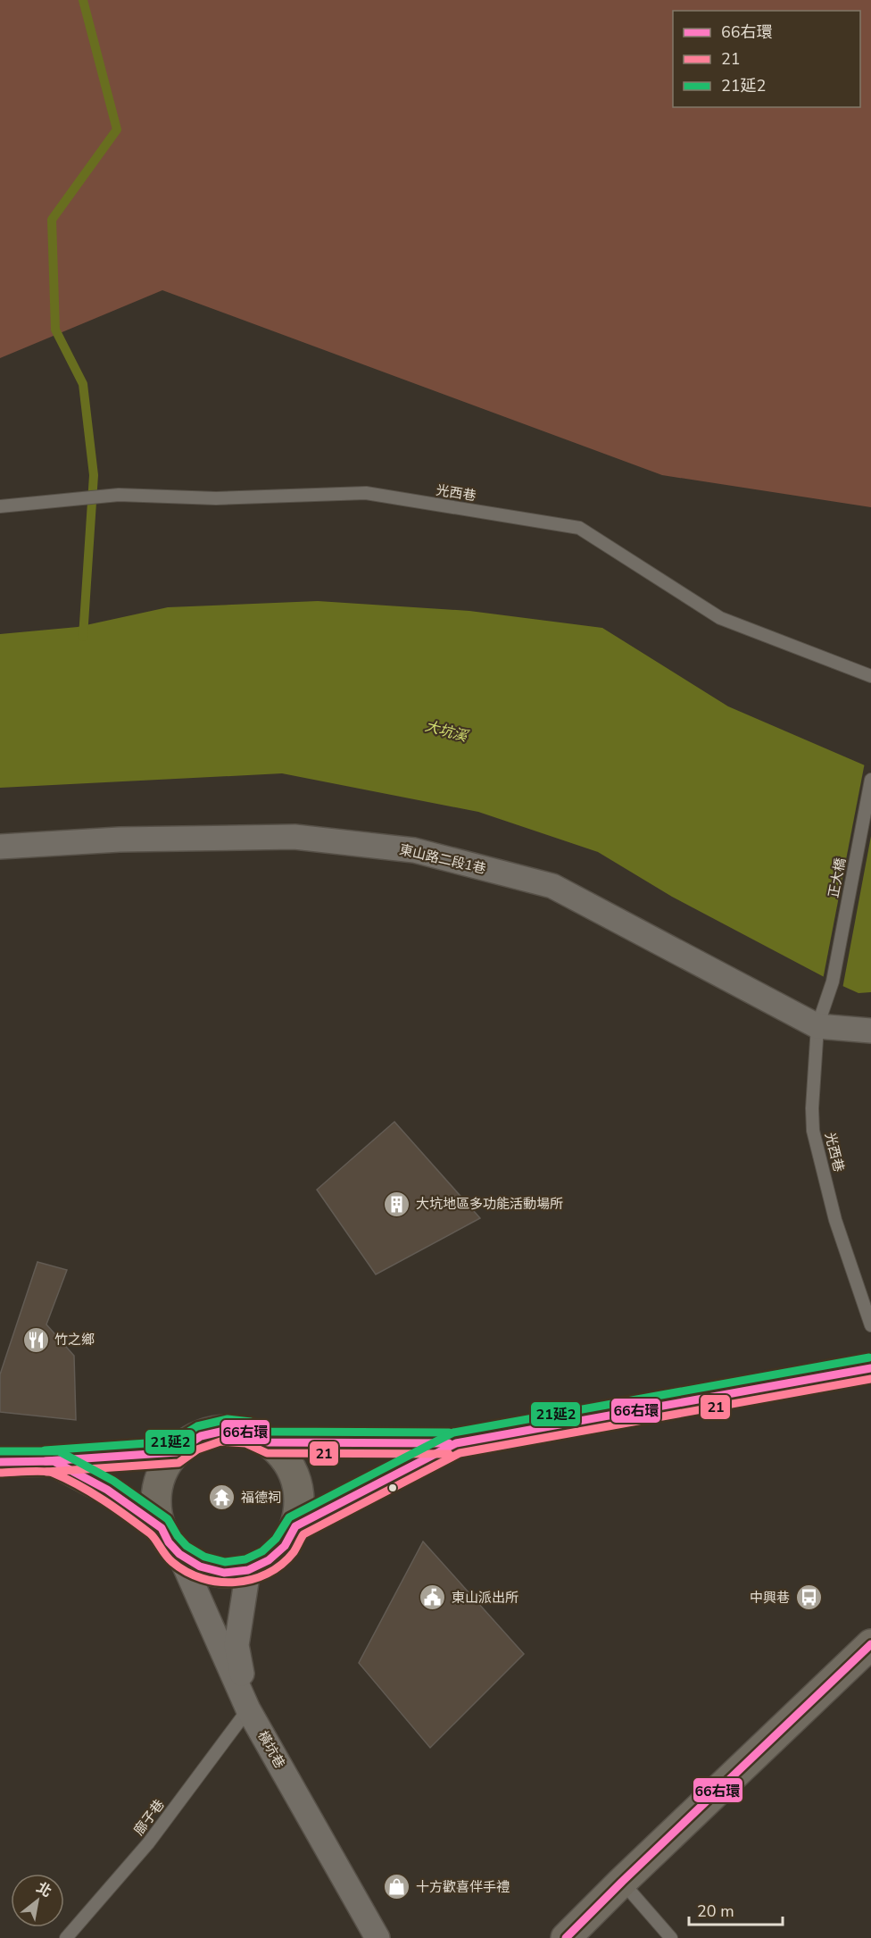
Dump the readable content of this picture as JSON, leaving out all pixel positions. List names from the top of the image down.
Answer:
{
  "streets": {
    "street": ["東山路二段1巷", "橫坑巷"],
    "lane": ["光西巷", "正大橋", "廍子巷"]
  },
  "crossings": [
    ["光西巷", "東山路二段1巷"],
    ["光西巷", "正大橋"],
    ["橫坑巷", "廍子巷"]
  ],
  "water": ["大坑溪"],
  "places": {
    "building": ["大坑地區多功能活動場所"],
    "restaurant": ["竹之鄉"],
    "temple": ["福德祠"],
    "public building": ["東山派出所"],
    "bus stop": ["中興巷"],
    "shop": ["十方歡喜伴手禮"]
  },
  "lines": ["transit line 21延2", "transit line 66右環", "transit line 21"],
  "legend": ["66右環", "21", "21延2"],
  "scale_bar": "20 m",
  "north": "top right"
}
